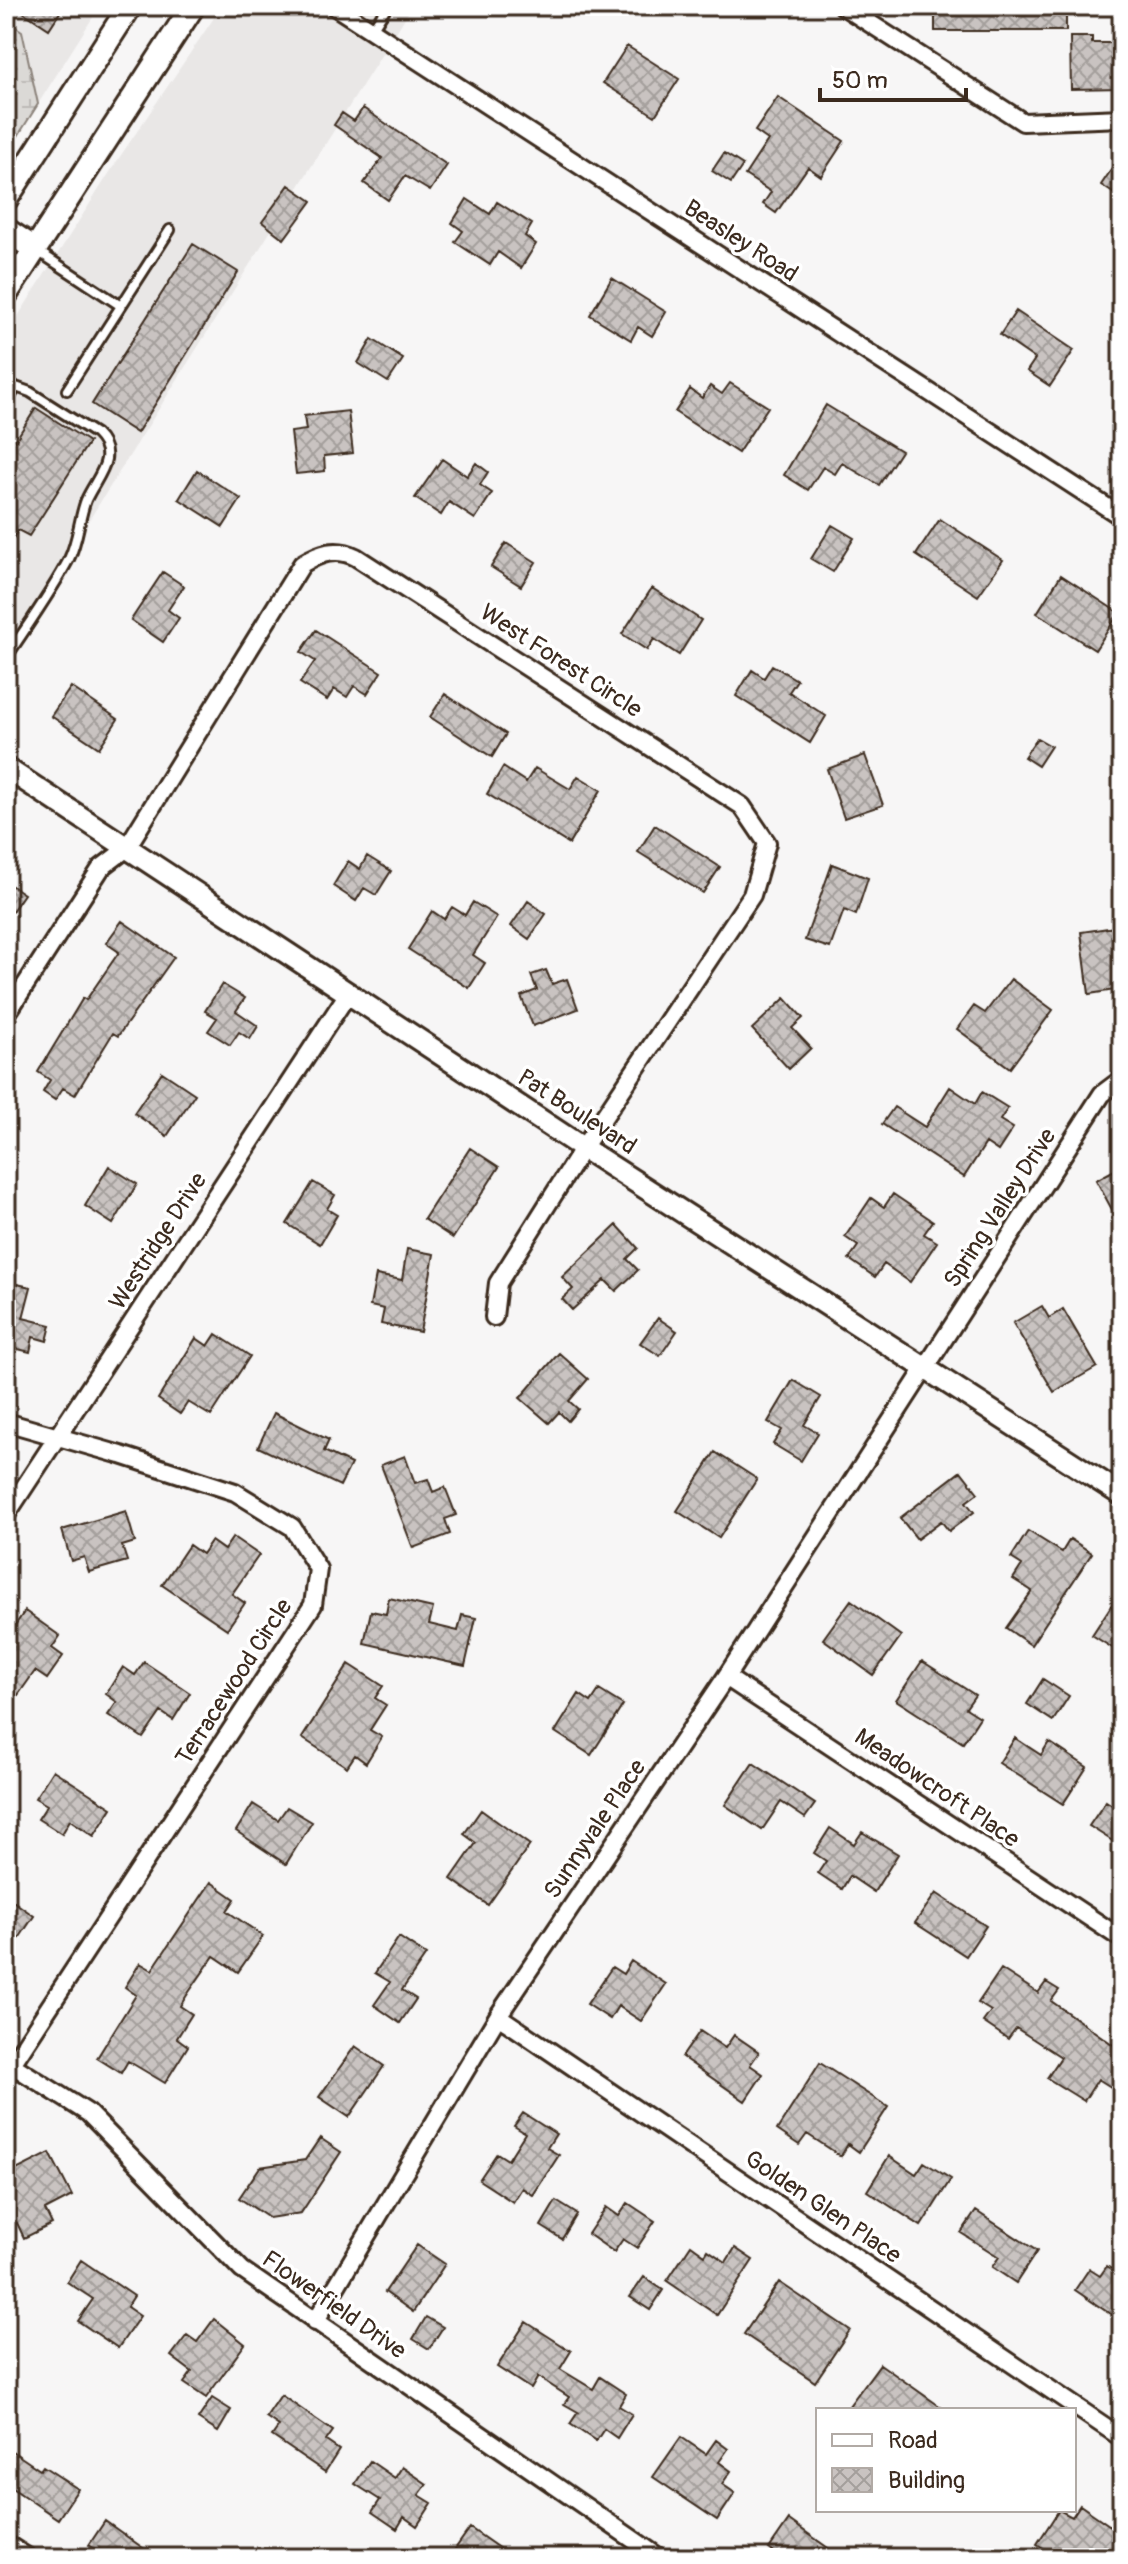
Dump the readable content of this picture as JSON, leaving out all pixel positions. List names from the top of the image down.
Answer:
{
  "streets": {
    "street": [
      "Beasley Road",
      "West Forest Circle",
      "Pat Boulevard",
      "Spring Valley Drive",
      "Westridge Drive",
      "Terracewood Circle",
      "Meadowcroft Place",
      "Sunnyvale Place",
      "Golden Glen Place",
      "Flowerfield Drive"
    ]
  },
  "crossings": [
    ["West Forest Circle", "Pat Boulevard"],
    ["Pat Boulevard", "Spring Valley Drive"],
    ["Pat Boulevard", "Westridge Drive"],
    ["Pat Boulevard", "Sunnyvale Place"],
    ["Spring Valley Drive", "Sunnyvale Place"],
    ["Westridge Drive", "Terracewood Circle"],
    ["Terracewood Circle", "Flowerfield Drive"],
    ["Meadowcroft Place", "Sunnyvale Place"],
    ["Sunnyvale Place", "Golden Glen Place"],
    ["Sunnyvale Place", "Flowerfield Drive"]
  ],
  "legend": ["Road", "Building"],
  "scale_bar": "50 m"
}
